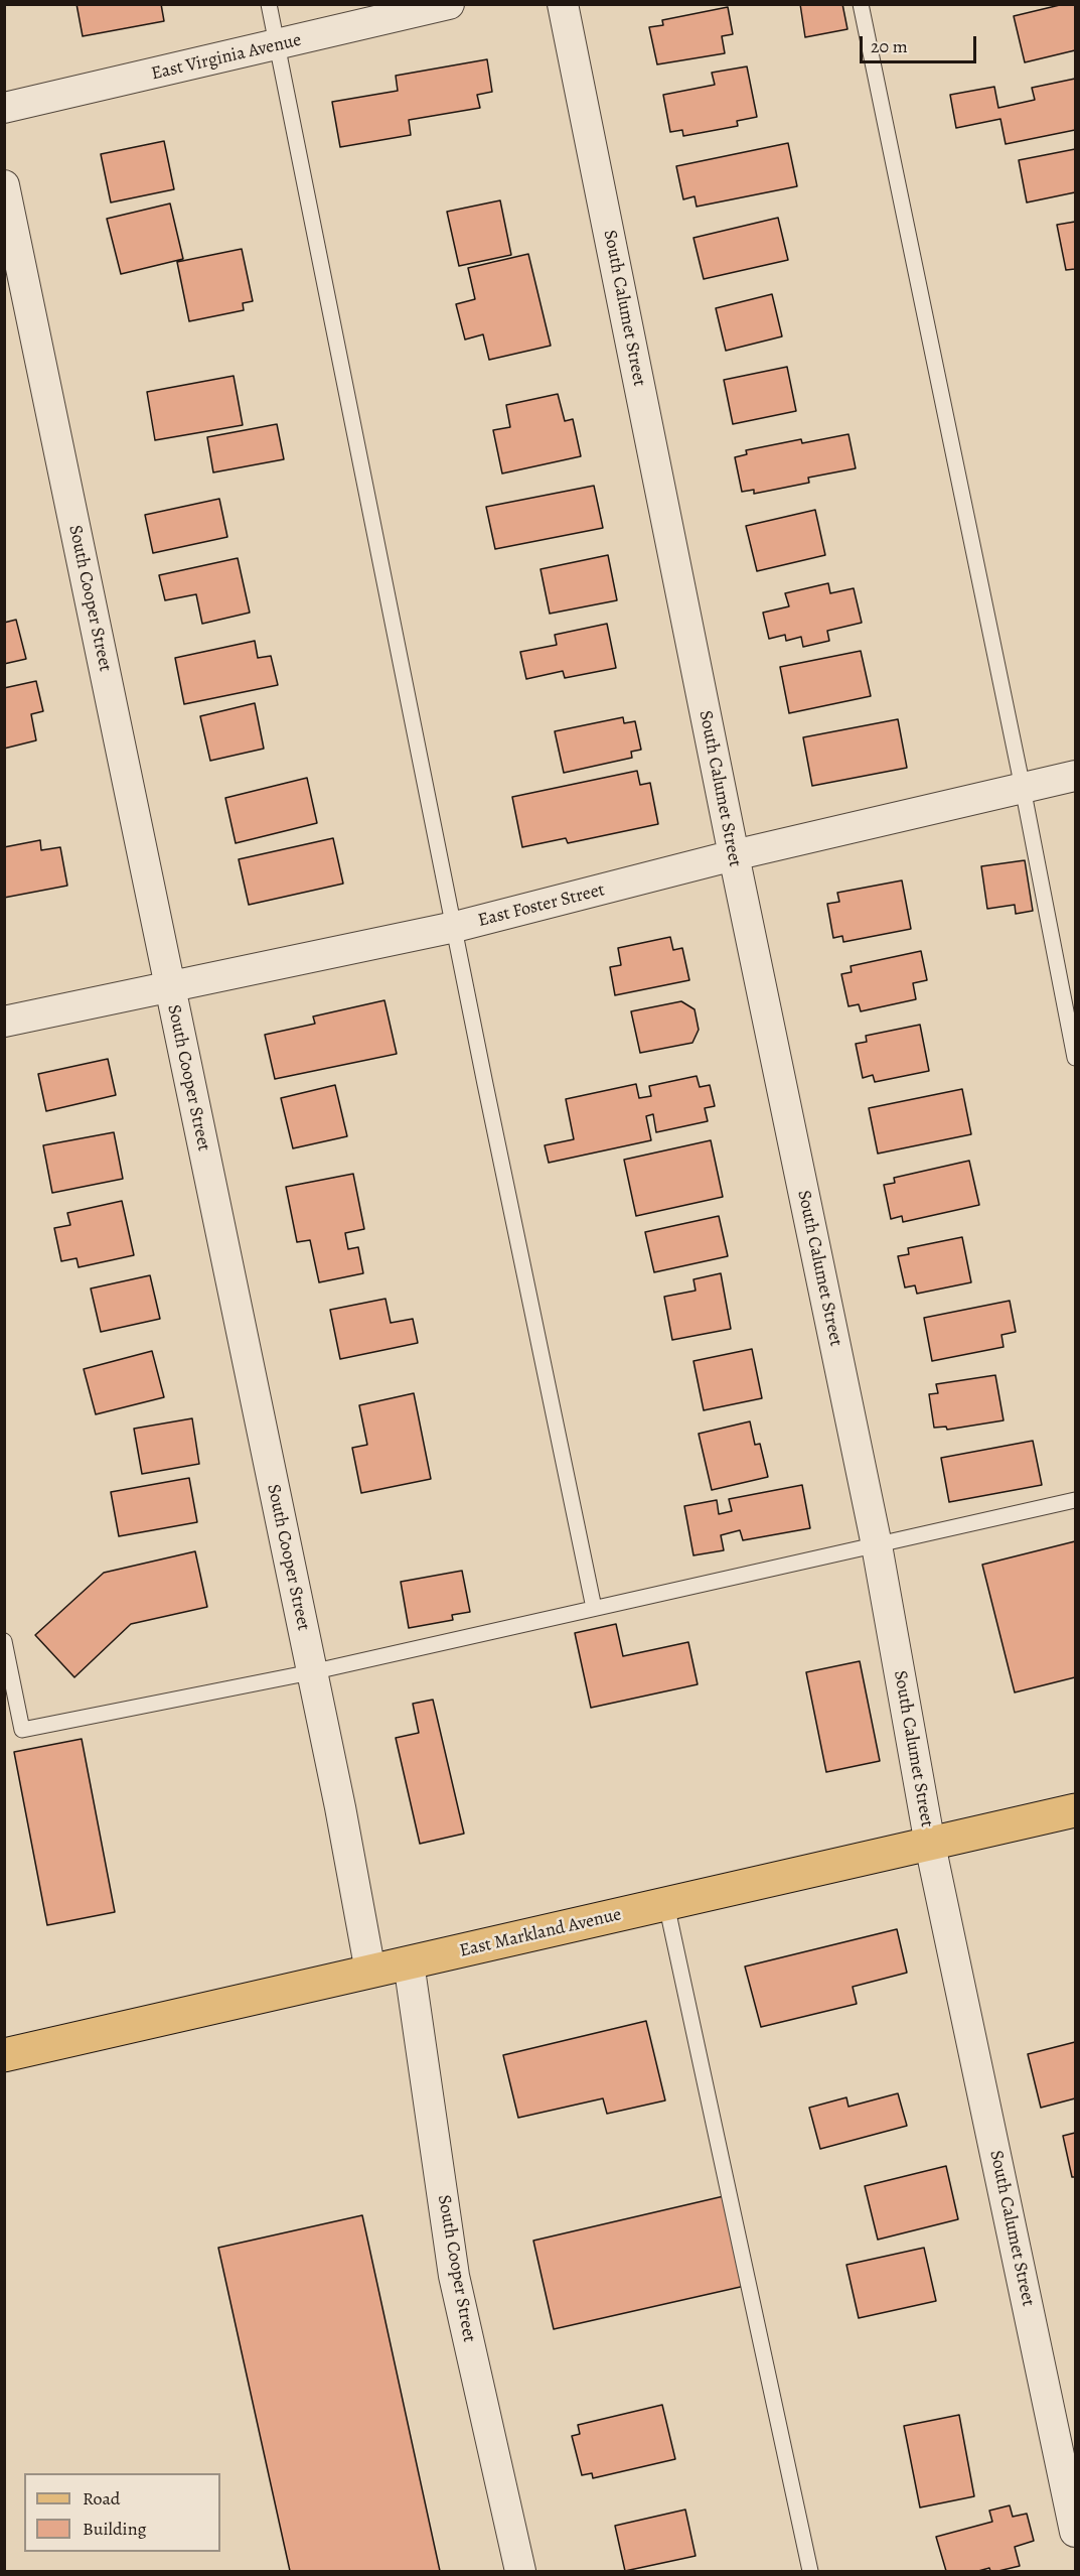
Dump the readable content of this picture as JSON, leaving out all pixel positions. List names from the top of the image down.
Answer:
{
  "streets": {
    "main road": ["East Markland Avenue"],
    "street": [
      "East Virginia Avenue",
      "South Calumet Street",
      "South Cooper Street",
      "East Foster Street"
    ]
  },
  "crossings": [
    ["South Calumet Street", "East Foster Street"],
    ["South Calumet Street", "East Markland Avenue"],
    ["South Cooper Street", "East Foster Street"],
    ["South Cooper Street", "East Markland Avenue"]
  ],
  "legend": ["Road", "Building"],
  "scale_bar": "20 m"
}
